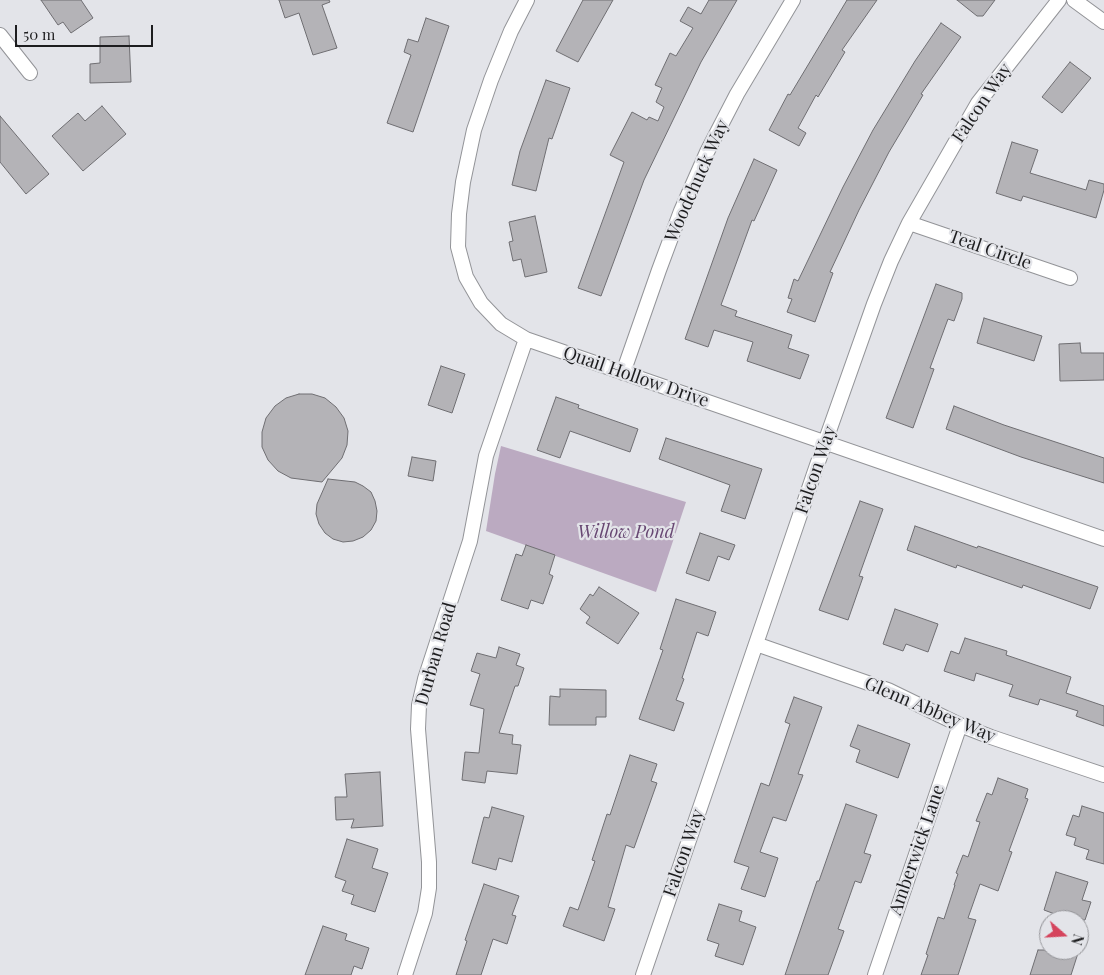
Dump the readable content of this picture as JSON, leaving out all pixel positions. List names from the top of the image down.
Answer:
{
  "streets": {
    "street": [
      "Falcon Way",
      "Woodchuck Way",
      "Teal Circle",
      "Quail Hollow Drive",
      "Durban Road",
      "Glenn Abbey Way",
      "Amberwick Lane"
    ]
  },
  "crossings": [
    ["Falcon Way", "Teal Circle"],
    ["Falcon Way", "Quail Hollow Drive"],
    ["Falcon Way", "Glenn Abbey Way"],
    ["Woodchuck Way", "Quail Hollow Drive"],
    ["Quail Hollow Drive", "Durban Road"],
    ["Glenn Abbey Way", "Amberwick Lane"]
  ],
  "parks": ["Willow Pond"],
  "scale_bar": "50 m",
  "north": "right"
}
